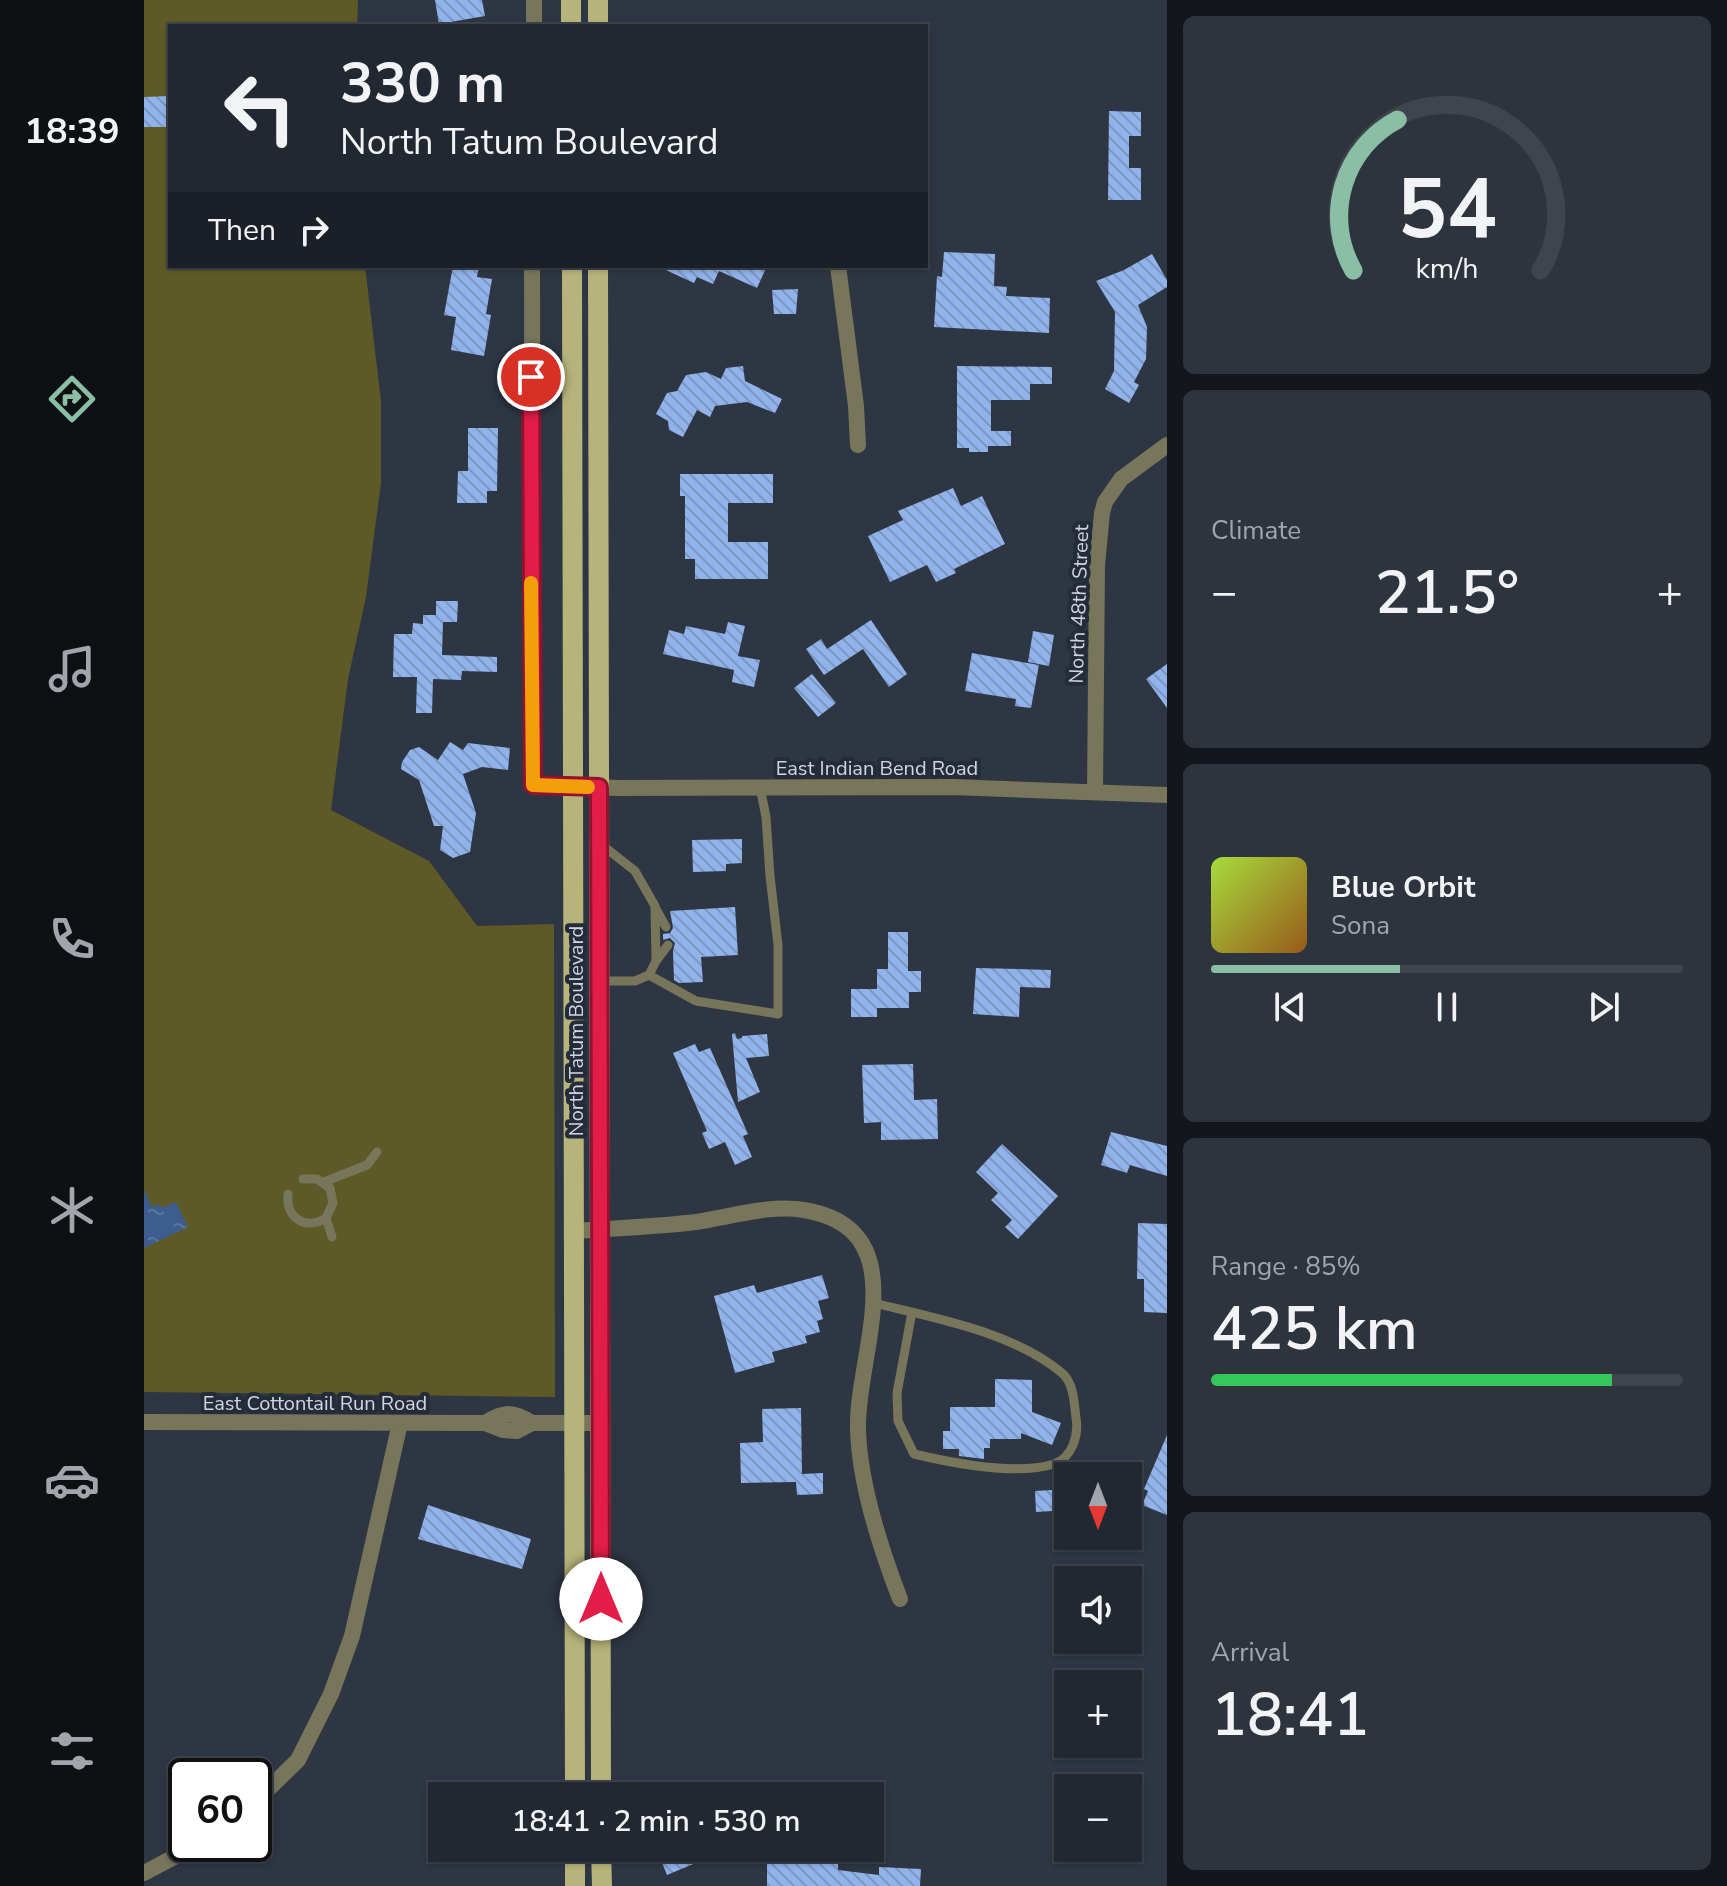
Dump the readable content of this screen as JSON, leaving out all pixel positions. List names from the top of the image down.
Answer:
{
  "streets": {
    "main road": ["North Tatum Boulevard"],
    "street": ["North 48th Street", "East Indian Bend Road", "East Cottontail Run Road"]
  },
  "crossings": [
    ["North 48th Street", "East Indian Bend Road"],
    ["East Indian Bend Road", "North Tatum Boulevard"],
    ["North Tatum Boulevard", "East Cottontail Run Road"]
  ],
  "north": "bottom",
  "page": {
    "tabs": "18:39",
    "turn": ["330 m", "North Tatum Boulevard"],
    "then": "Then",
    "tile": [
      "Climate",
      ["Range · 85%", "425 km"],
      ["Arrival", "18:41"]
    ],
    "heat": ["−", "21.5°", "+"],
    "song": ["Blue Orbit", "Sona"],
    "map_buttons": ["+", "−"],
    "limit": "60",
    "trip": "18:41 · 2 min · 530 m",
    "gauge": ["54", "km/h"]
  }
}
